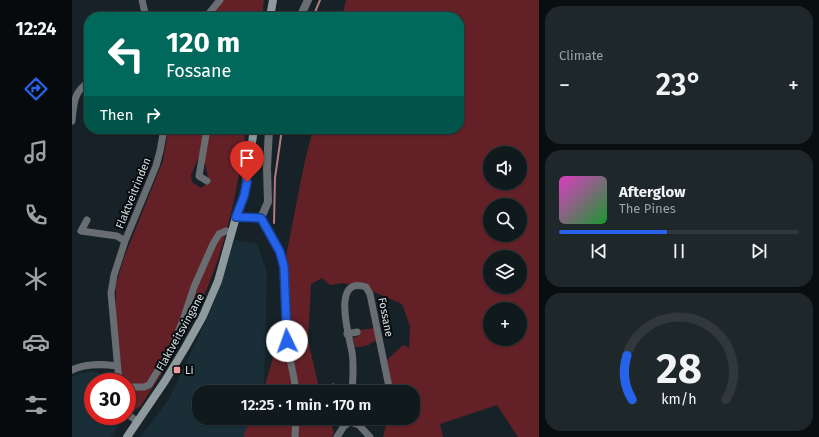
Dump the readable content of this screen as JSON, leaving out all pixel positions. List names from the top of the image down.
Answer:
{
  "streets": {
    "main road": ["Flaktveitsvingane"],
    "street": ["Flaktveitrinden", "Fossane"]
  },
  "places": {
    "transit": ["Li"]
  },
  "page": {
    "tabs": "12:24",
    "tile": "Climate",
    "turn": ["120 m", "Fossane"],
    "heat": ["−", "23°", "+"],
    "then": "Then",
    "map_buttons": "+",
    "song": ["Afterglow", "The Pines"],
    "limit": "30",
    "trip": "12:25 · 1 min · 170 m",
    "gauge": ["28", "km/h"]
  }
}
